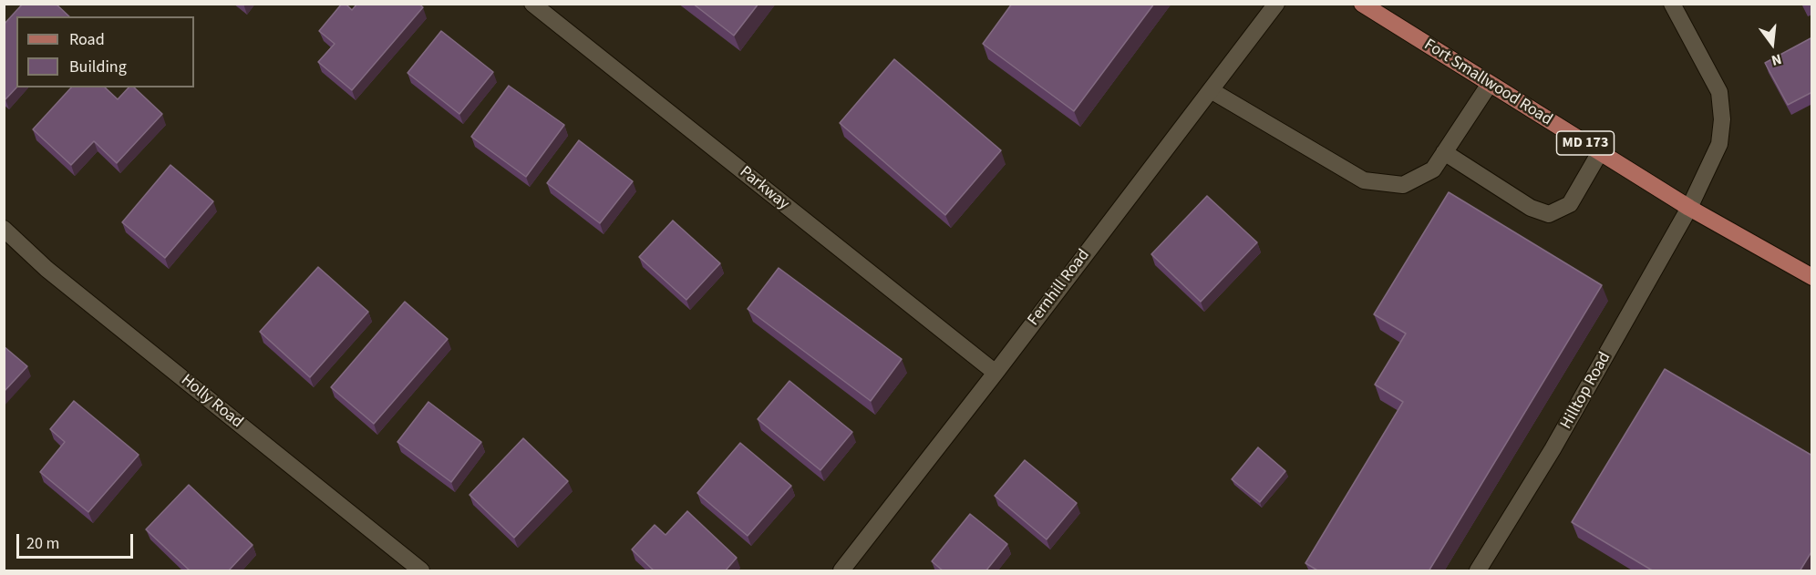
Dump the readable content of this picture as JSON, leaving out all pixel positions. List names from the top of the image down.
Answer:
{
  "streets": {
    "main road": ["Fort Smallwood Road", "MD 173"],
    "street": [
      "Parkway",
      "Fernhill Road",
      "Hilltop Road",
      "Holly Road"
    ]
  },
  "crossings": [
    ["Fort Smallwood Road", "Hilltop Road"],
    ["Parkway", "Fernhill Road"]
  ],
  "legend": ["Road", "Building"],
  "scale_bar": "20 m",
  "north": "bottom"
}
